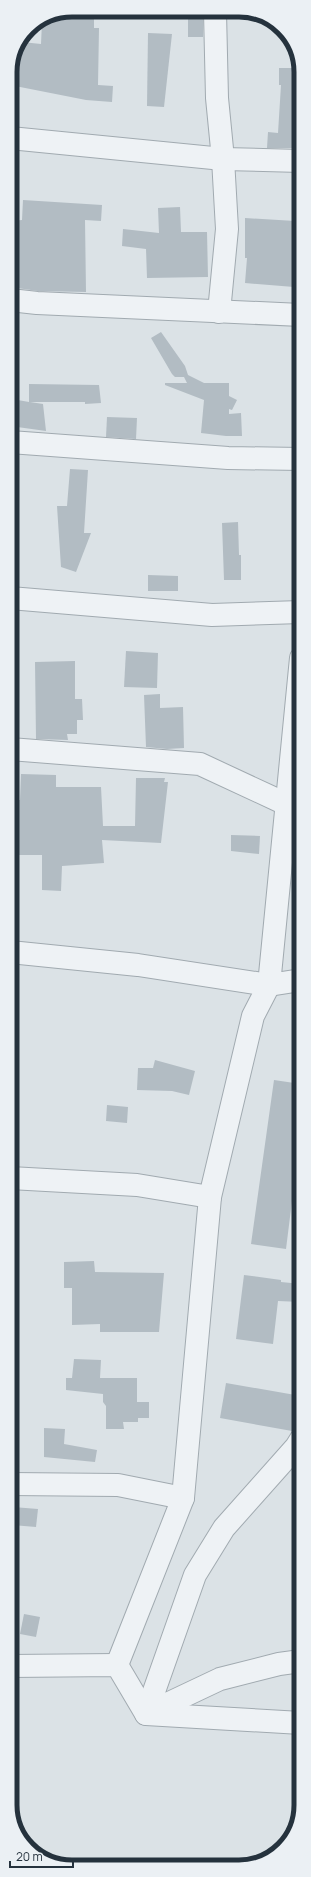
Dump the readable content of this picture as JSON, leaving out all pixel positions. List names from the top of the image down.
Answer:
{
  "scale_bar": "20 m"
}
